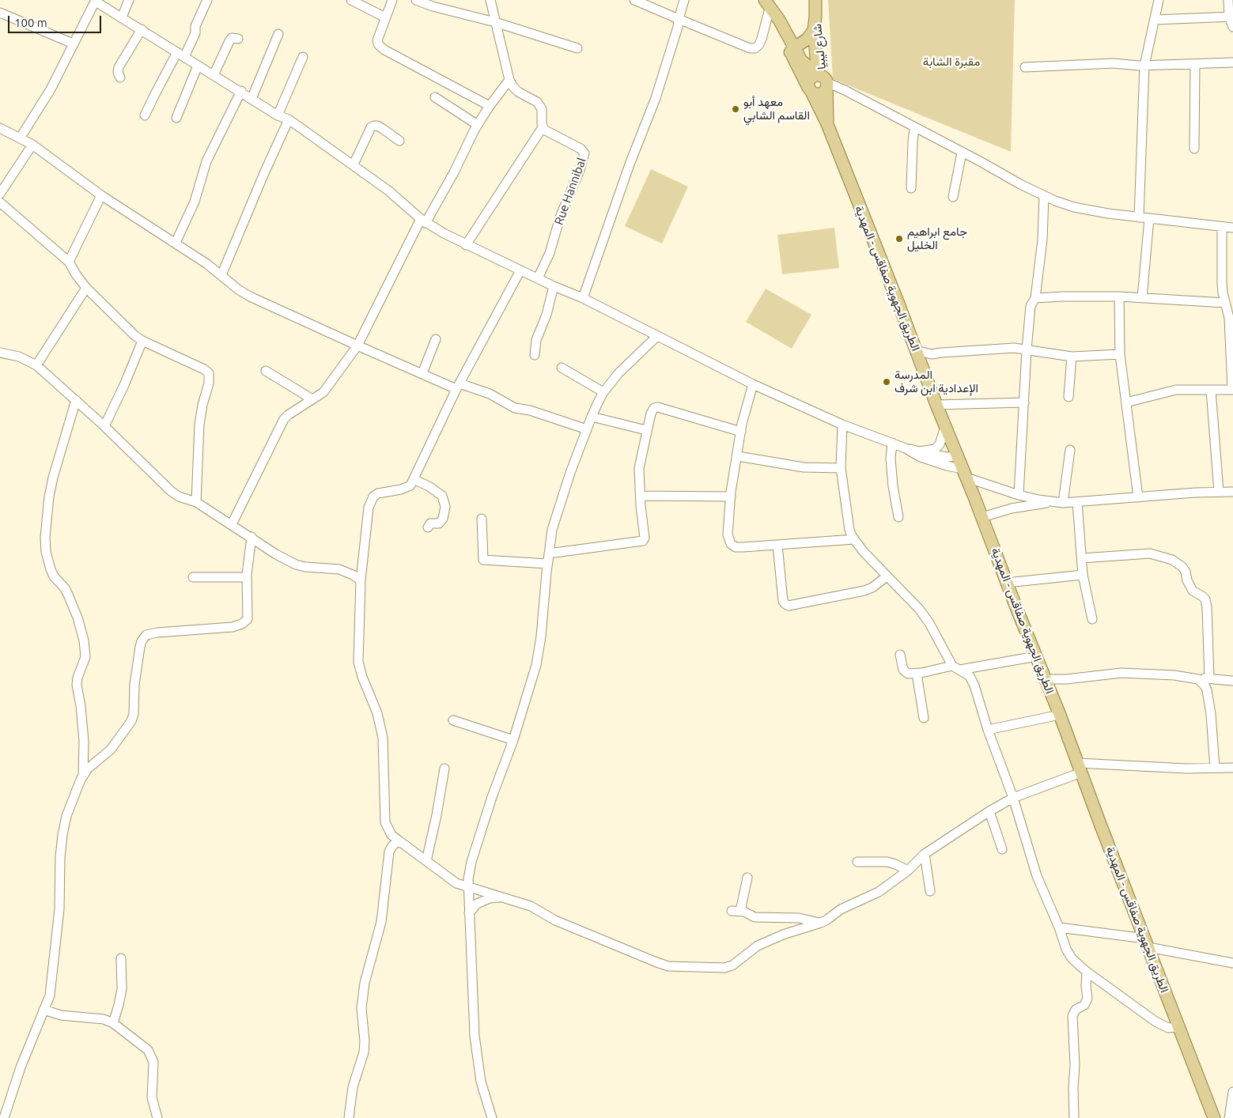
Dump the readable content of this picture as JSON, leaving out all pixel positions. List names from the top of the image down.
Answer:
{
  "streets": {
    "main road": ["شارع ليبيا", "الطريق الجهوية صفاقس - المهدية"],
    "street": ["Rue Hannibal"]
  },
  "crossings": [
    ["شارع ليبيا", "الطريق الجهوية صفاقس - المهدية"]
  ],
  "parks": ["مقبرة الشابة"],
  "places": ["معهد أبو القاسم الشابي", "جامع ابراهيم الخليل", "المدرسة الإعدادية ابن شرف"],
  "scale_bar": "100 m"
}
